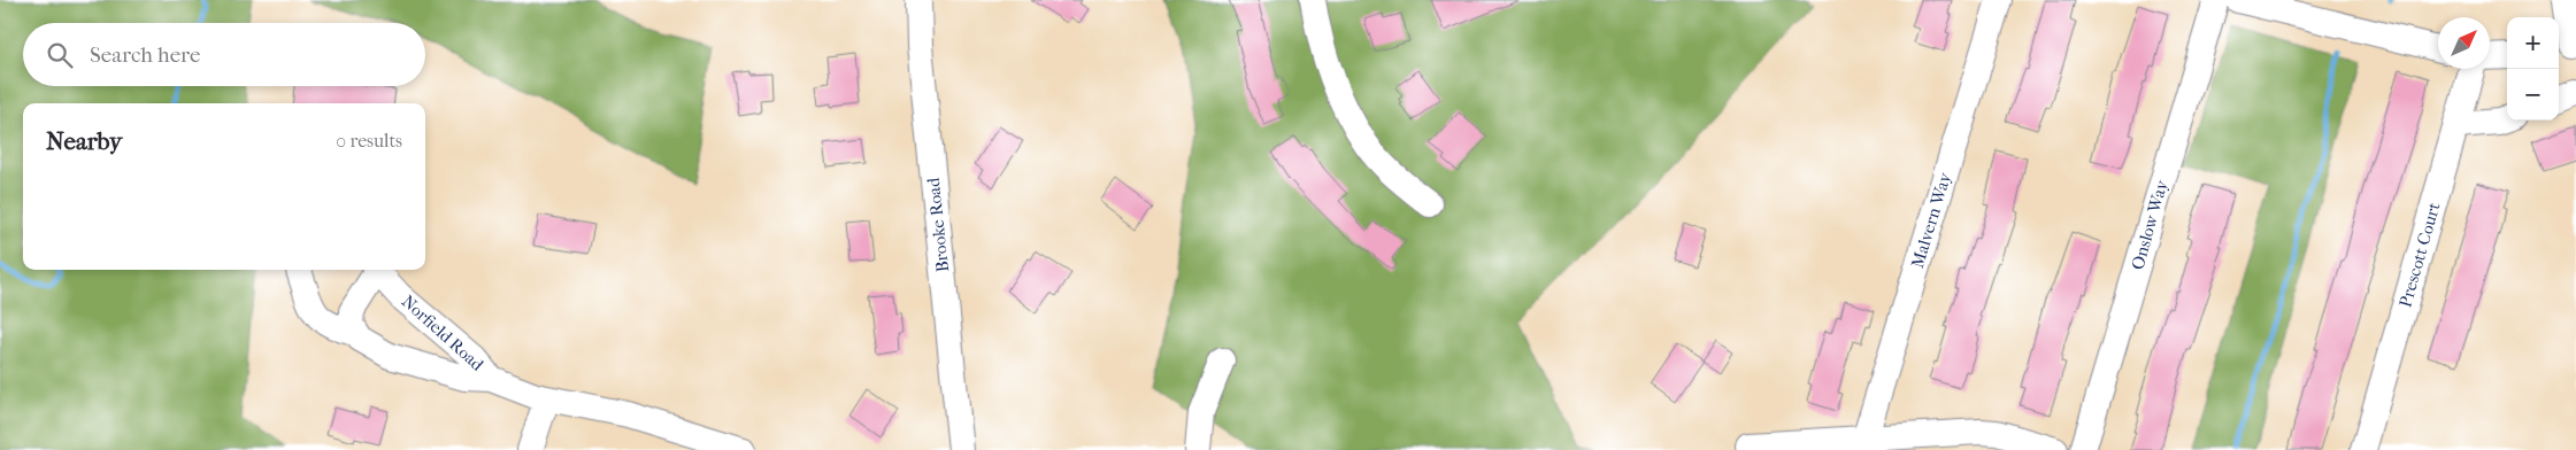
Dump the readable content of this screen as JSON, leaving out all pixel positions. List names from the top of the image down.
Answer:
{
  "streets": {
    "street": [
      "Malvern Way",
      "Brooke Road",
      "Onslow Way",
      "Prescott Court",
      "Norfield Road"
    ]
  },
  "north": "top right",
  "page": {
    "map_buttons": ["+", "−"],
    "search": "Search here",
    "heading": ["Nearby", "0 results"]
  }
}
